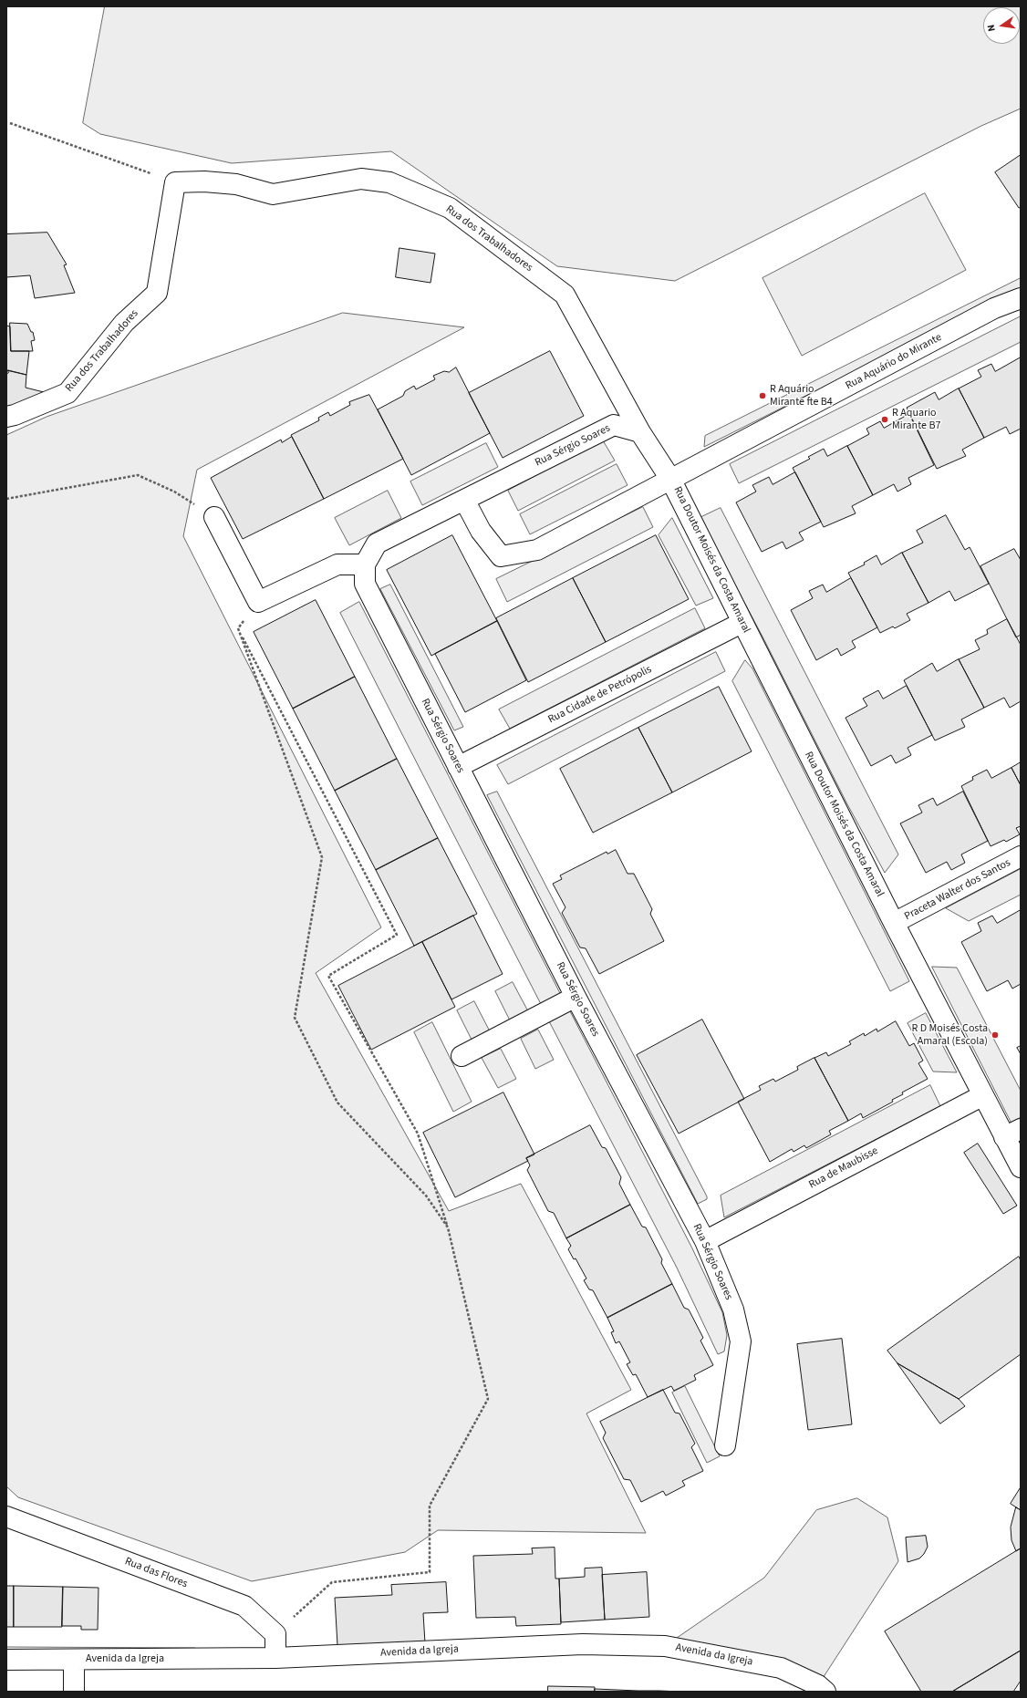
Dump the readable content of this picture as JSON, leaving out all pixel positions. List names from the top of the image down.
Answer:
{
  "streets": {
    "street": [
      "Rua dos Trabalhadores",
      "Rua Aquário do Mirante",
      "Rua Sérgio Soares",
      "Rua Doutor Moisés da Costa Amaral",
      "Rua Cidade de Petrópolis",
      "Praceta Walter dos Santos",
      "Rua de Maubisse",
      "Rua das Flores",
      "Avenida da Igreja"
    ]
  },
  "crossings": [
    ["Rua dos Trabalhadores", "Rua Sérgio Soares"],
    ["Rua Aquário do Mirante", "Rua Doutor Moisés da Costa Amaral"],
    ["Rua Sérgio Soares", "Rua Cidade de Petrópolis"],
    ["Rua Sérgio Soares", "Rua de Maubisse"],
    ["Rua Doutor Moisés da Costa Amaral", "Rua Cidade de Petrópolis"],
    ["Rua Doutor Moisés da Costa Amaral", "Praceta Walter dos Santos"],
    ["Rua Doutor Moisés da Costa Amaral", "Rua de Maubisse"]
  ],
  "places": ["R Aquário Mirante fte B4", "R Aquario Mirante B7", "R D Moisés Costa Amaral (Escola)"],
  "north": "left"
}
